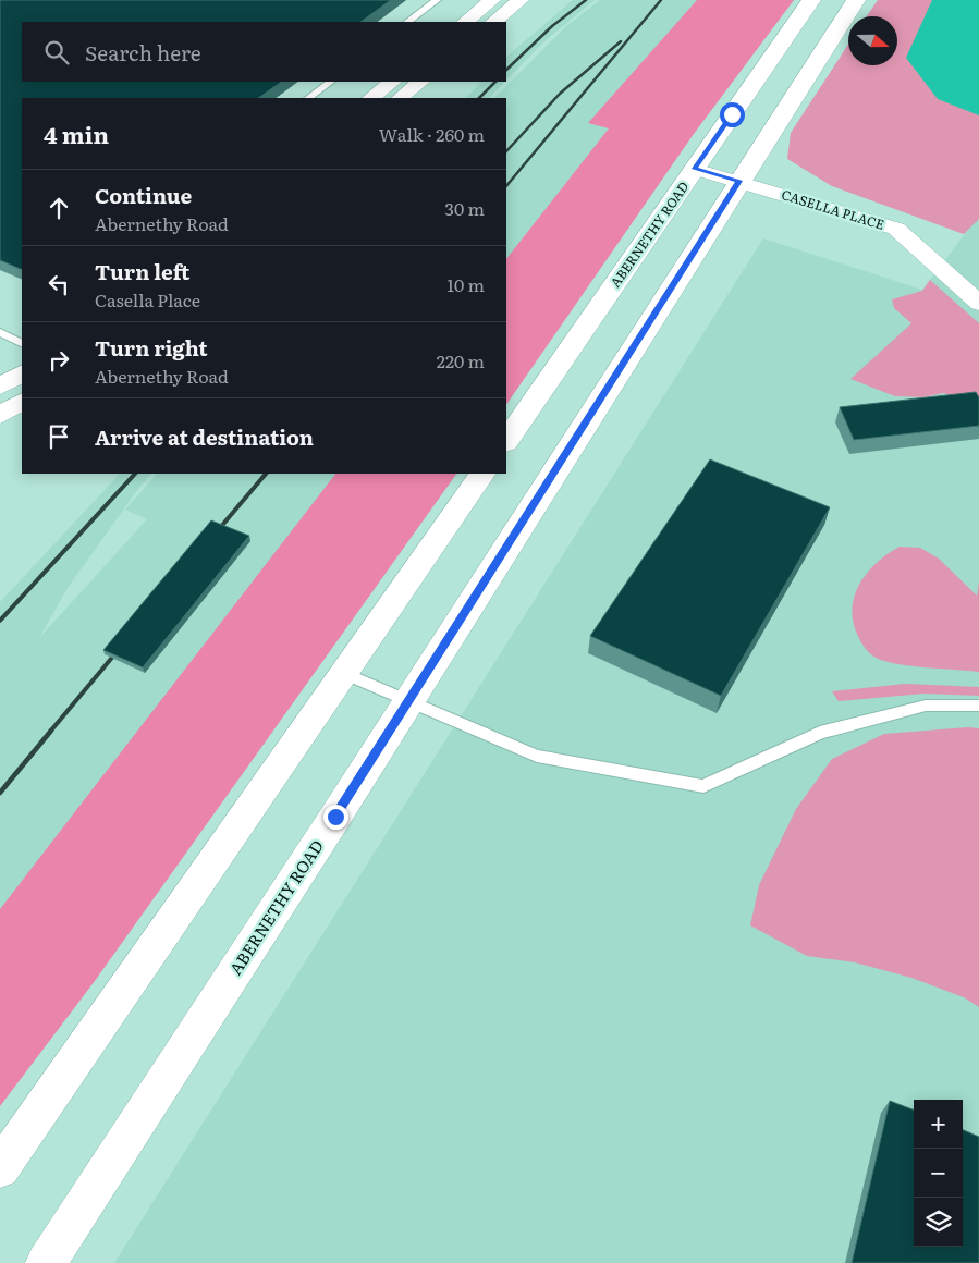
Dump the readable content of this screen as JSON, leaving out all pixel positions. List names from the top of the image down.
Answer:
{
  "streets": {
    "main road": ["ABERNETHY ROAD"],
    "street": ["CASELLA PLACE"]
  },
  "crossings": [
    ["CASELLA PLACE", "ABERNETHY ROAD"]
  ],
  "north": "right",
  "page": {
    "search": "Search here",
    "heading": ["4 min", "Walk · 260 m"],
    "list": [
      ["Continue", "Abernethy Road", "30 m"],
      ["Turn left", "Casella Place", "10 m"],
      ["Turn right", "Abernethy Road", "220 m"],
      "Arrive at destination"
    ],
    "map_buttons": ["+", "−"]
  }
}
